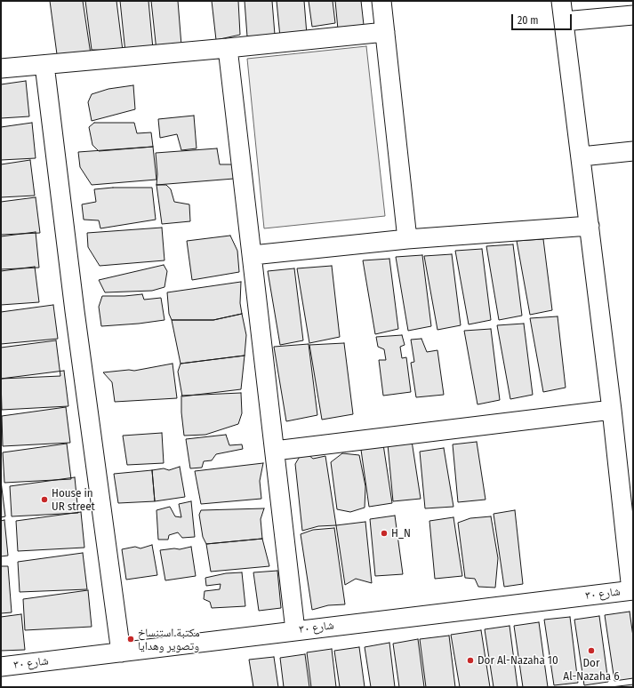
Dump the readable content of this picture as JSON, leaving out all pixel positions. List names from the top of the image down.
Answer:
{
  "streets": {
    "street": ["شارع ٣٠"]
  },
  "places": [
    "House in UR street",
    "H_N",
    "مكتبة استنساخ وتصوير وهدايا",
    "Dor Al-Nazaha 6",
    "Dor Al-Nazaha 10"
  ],
  "scale_bar": "20 m"
}
